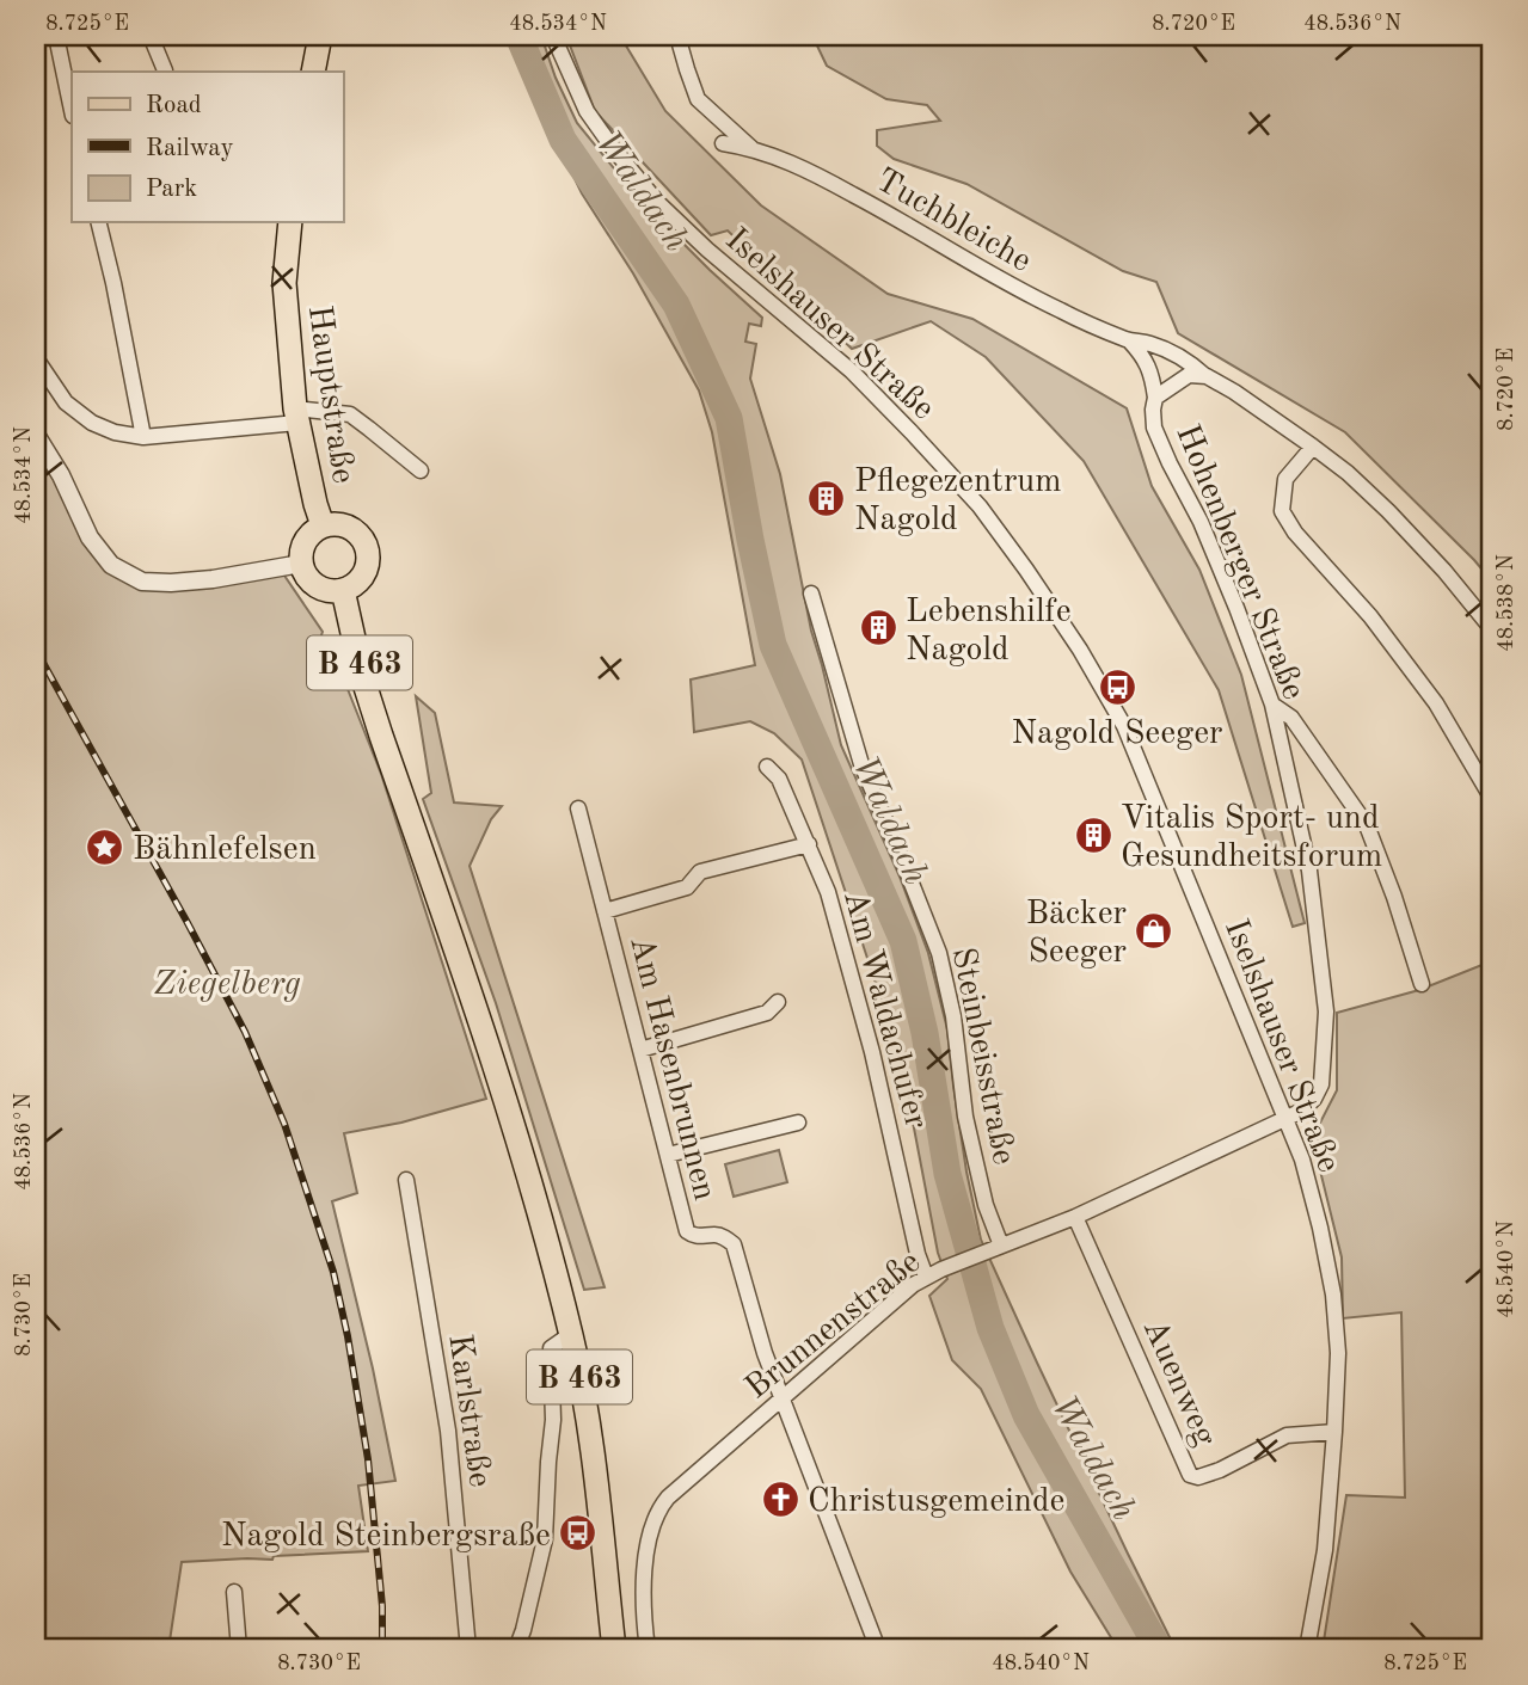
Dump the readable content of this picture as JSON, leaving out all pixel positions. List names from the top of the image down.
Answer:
{
  "streets": {
    "main road": ["Hauptstraße", "B 463"],
    "street": [
      "Tuchbleiche",
      "Iselshauser Straße",
      "Hohenberger Straße",
      "Am Waldachufer",
      "Steinbeisstraße",
      "Am Hasenbrunnen",
      "Brunnenstraße",
      "Auenweg",
      "Karlstraße"
    ]
  },
  "crossings": [
    ["Tuchbleiche", "Hohenberger Straße"],
    ["Iselshauser Straße", "Hohenberger Straße"],
    ["Iselshauser Straße", "Brunnenstraße"],
    ["Iselshauser Straße", "Auenweg"],
    ["Hauptstraße", "B 463"],
    ["Hohenberger Straße", "Brunnenstraße"],
    ["Am Waldachufer", "Brunnenstraße"],
    ["Steinbeisstraße", "Brunnenstraße"],
    ["Am Hasenbrunnen", "Brunnenstraße"],
    ["Brunnenstraße", "Auenweg"]
  ],
  "water": ["Waldach"],
  "parks": ["Ziegelberg"],
  "places": {
    "building": ["Pflegezentrum Nagold", "Lebenshilfe Nagold", "Vitalis Sport- und Gesundheitsforum"],
    "bus stop": ["Nagold Seeger", "Nagold Steinbergsraße"],
    "place": ["Bähnlefelsen"],
    "shop": ["Bäcker Seeger"],
    "church": ["Christusgemeinde"]
  },
  "legend": ["Road", "Railway", "Park"],
  "coordinates": [
    "8.725°E",
    "48.534°N",
    "8.720°E",
    "48.536°N",
    "48.538°N",
    "48.540°N",
    "8.730°E"
  ]
}
